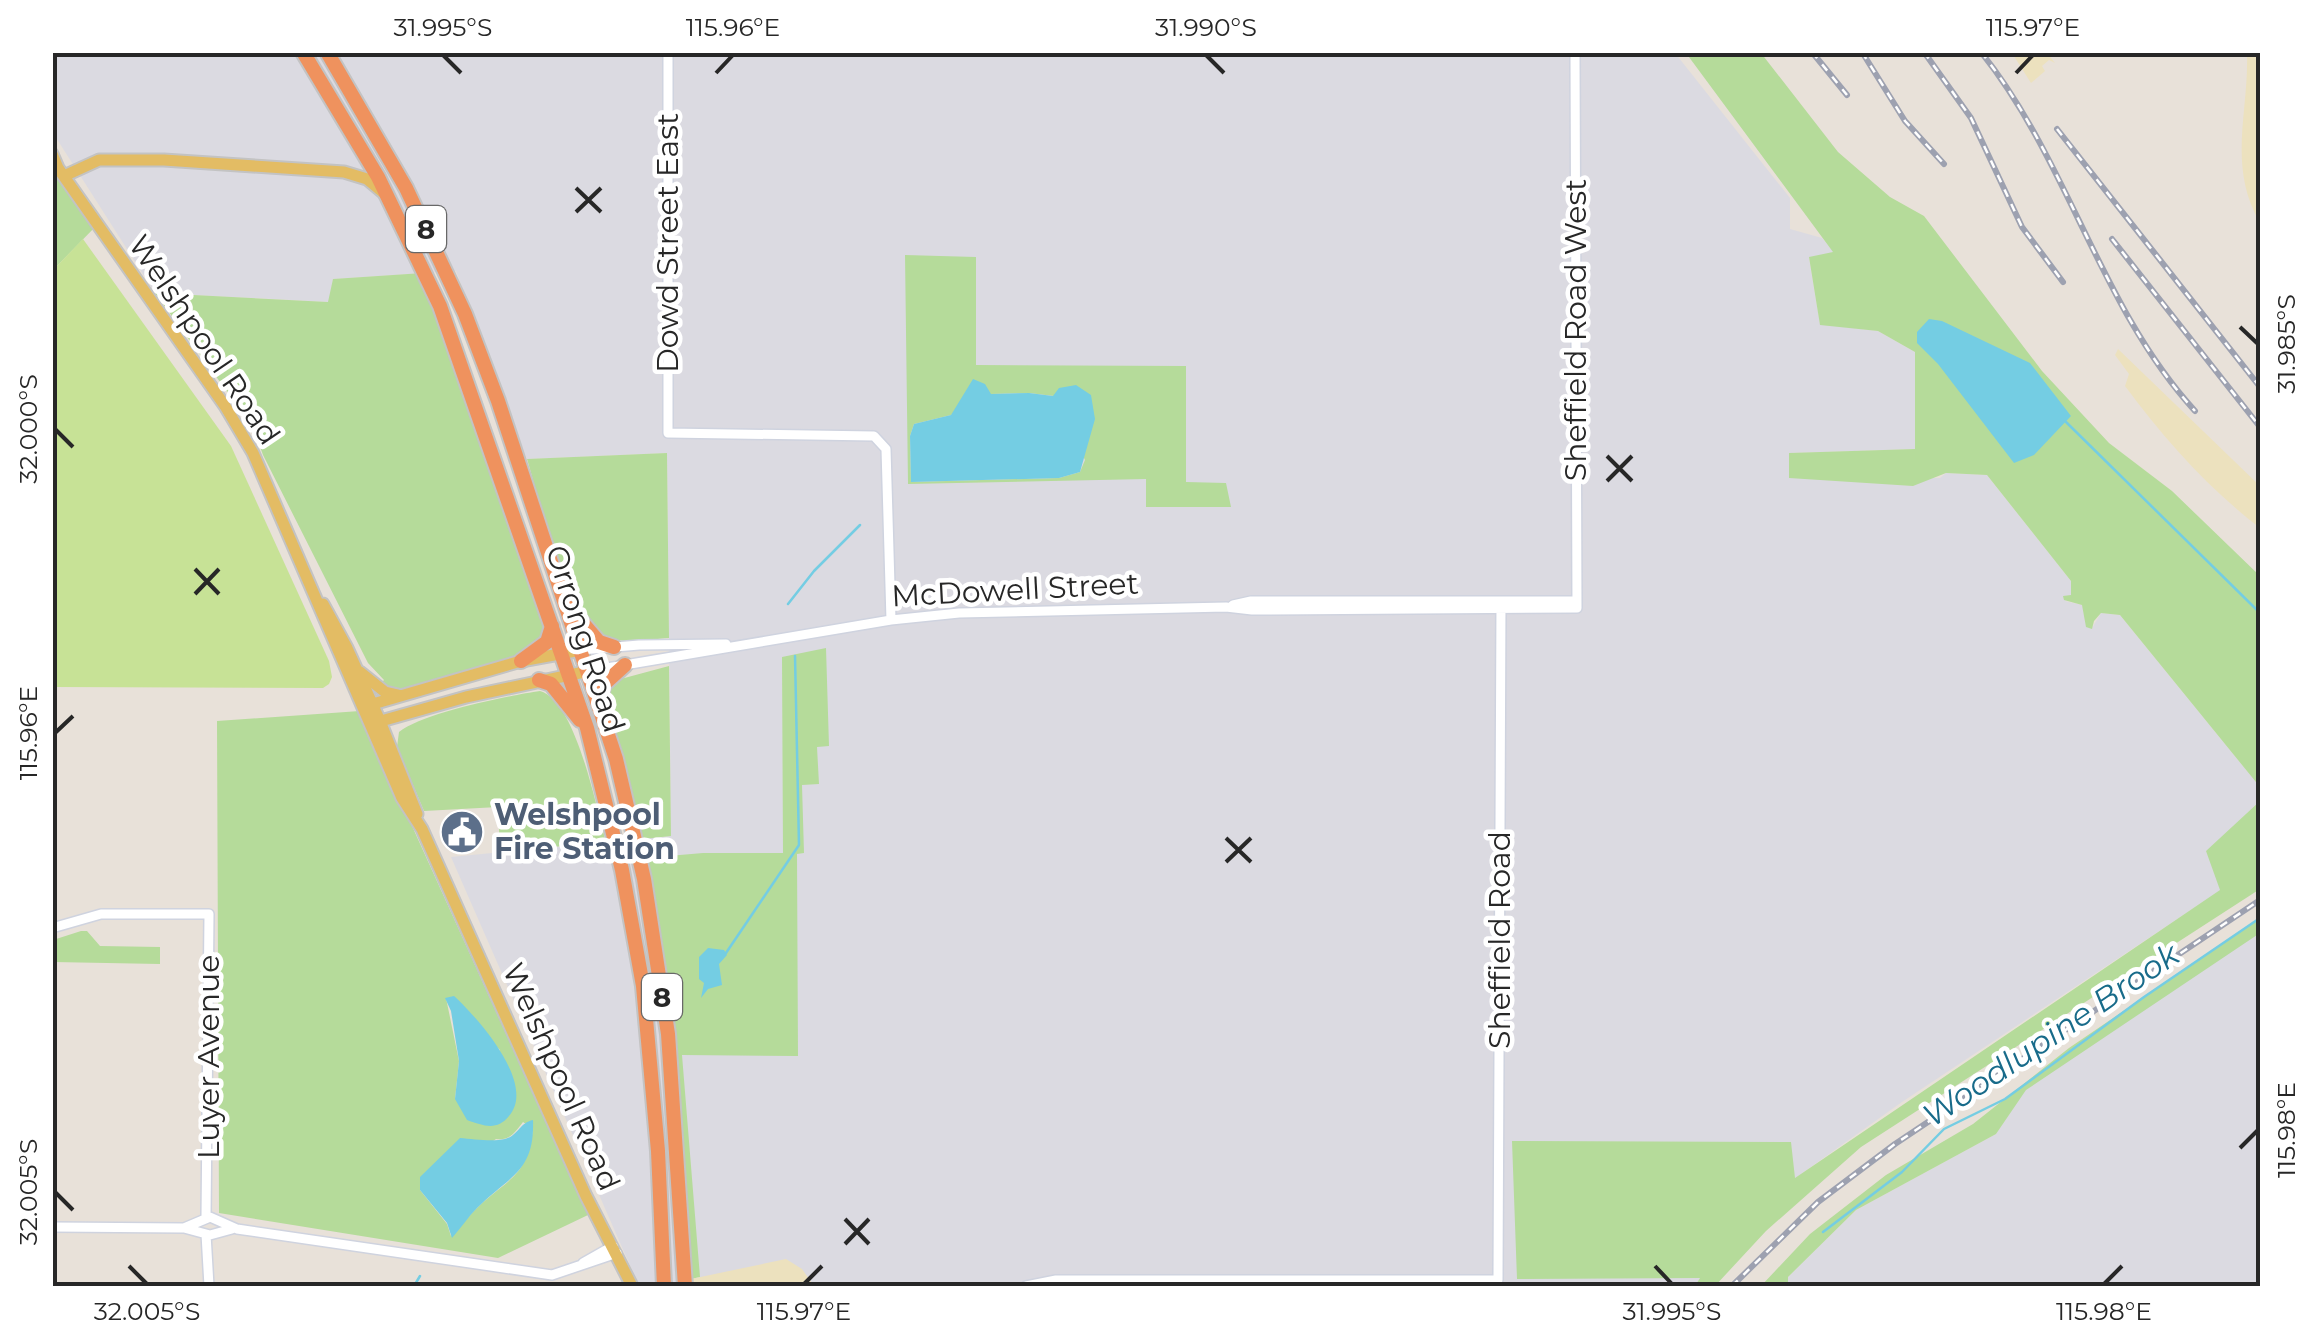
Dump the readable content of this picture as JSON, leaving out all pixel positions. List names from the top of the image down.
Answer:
{
  "streets": {
    "highway": ["8", "Orrong Road"],
    "main road": ["Welshpool Road", "McDowell Street"],
    "street": [
      "Dowd Street East",
      "Sheffield Road West",
      "Sheffield Road",
      "Luyer Avenue"
    ]
  },
  "crossings": [
    ["Dowd Street East", "McDowell Street"],
    ["Sheffield Road West", "McDowell Street"],
    ["Welshpool Road", "McDowell Street"],
    ["McDowell Street", "Orrong Road"],
    ["McDowell Street", "Sheffield Road"]
  ],
  "water": ["Woodlupine Brook"],
  "places": {
    "public building": ["Welshpool Fire Station"]
  },
  "coordinates": [
    "31.995°S",
    "115.96°E",
    "31.990°S",
    "115.97°E",
    "31.985°S",
    "32.000°S",
    "115.98°E",
    "32.005°S"
  ]
}
